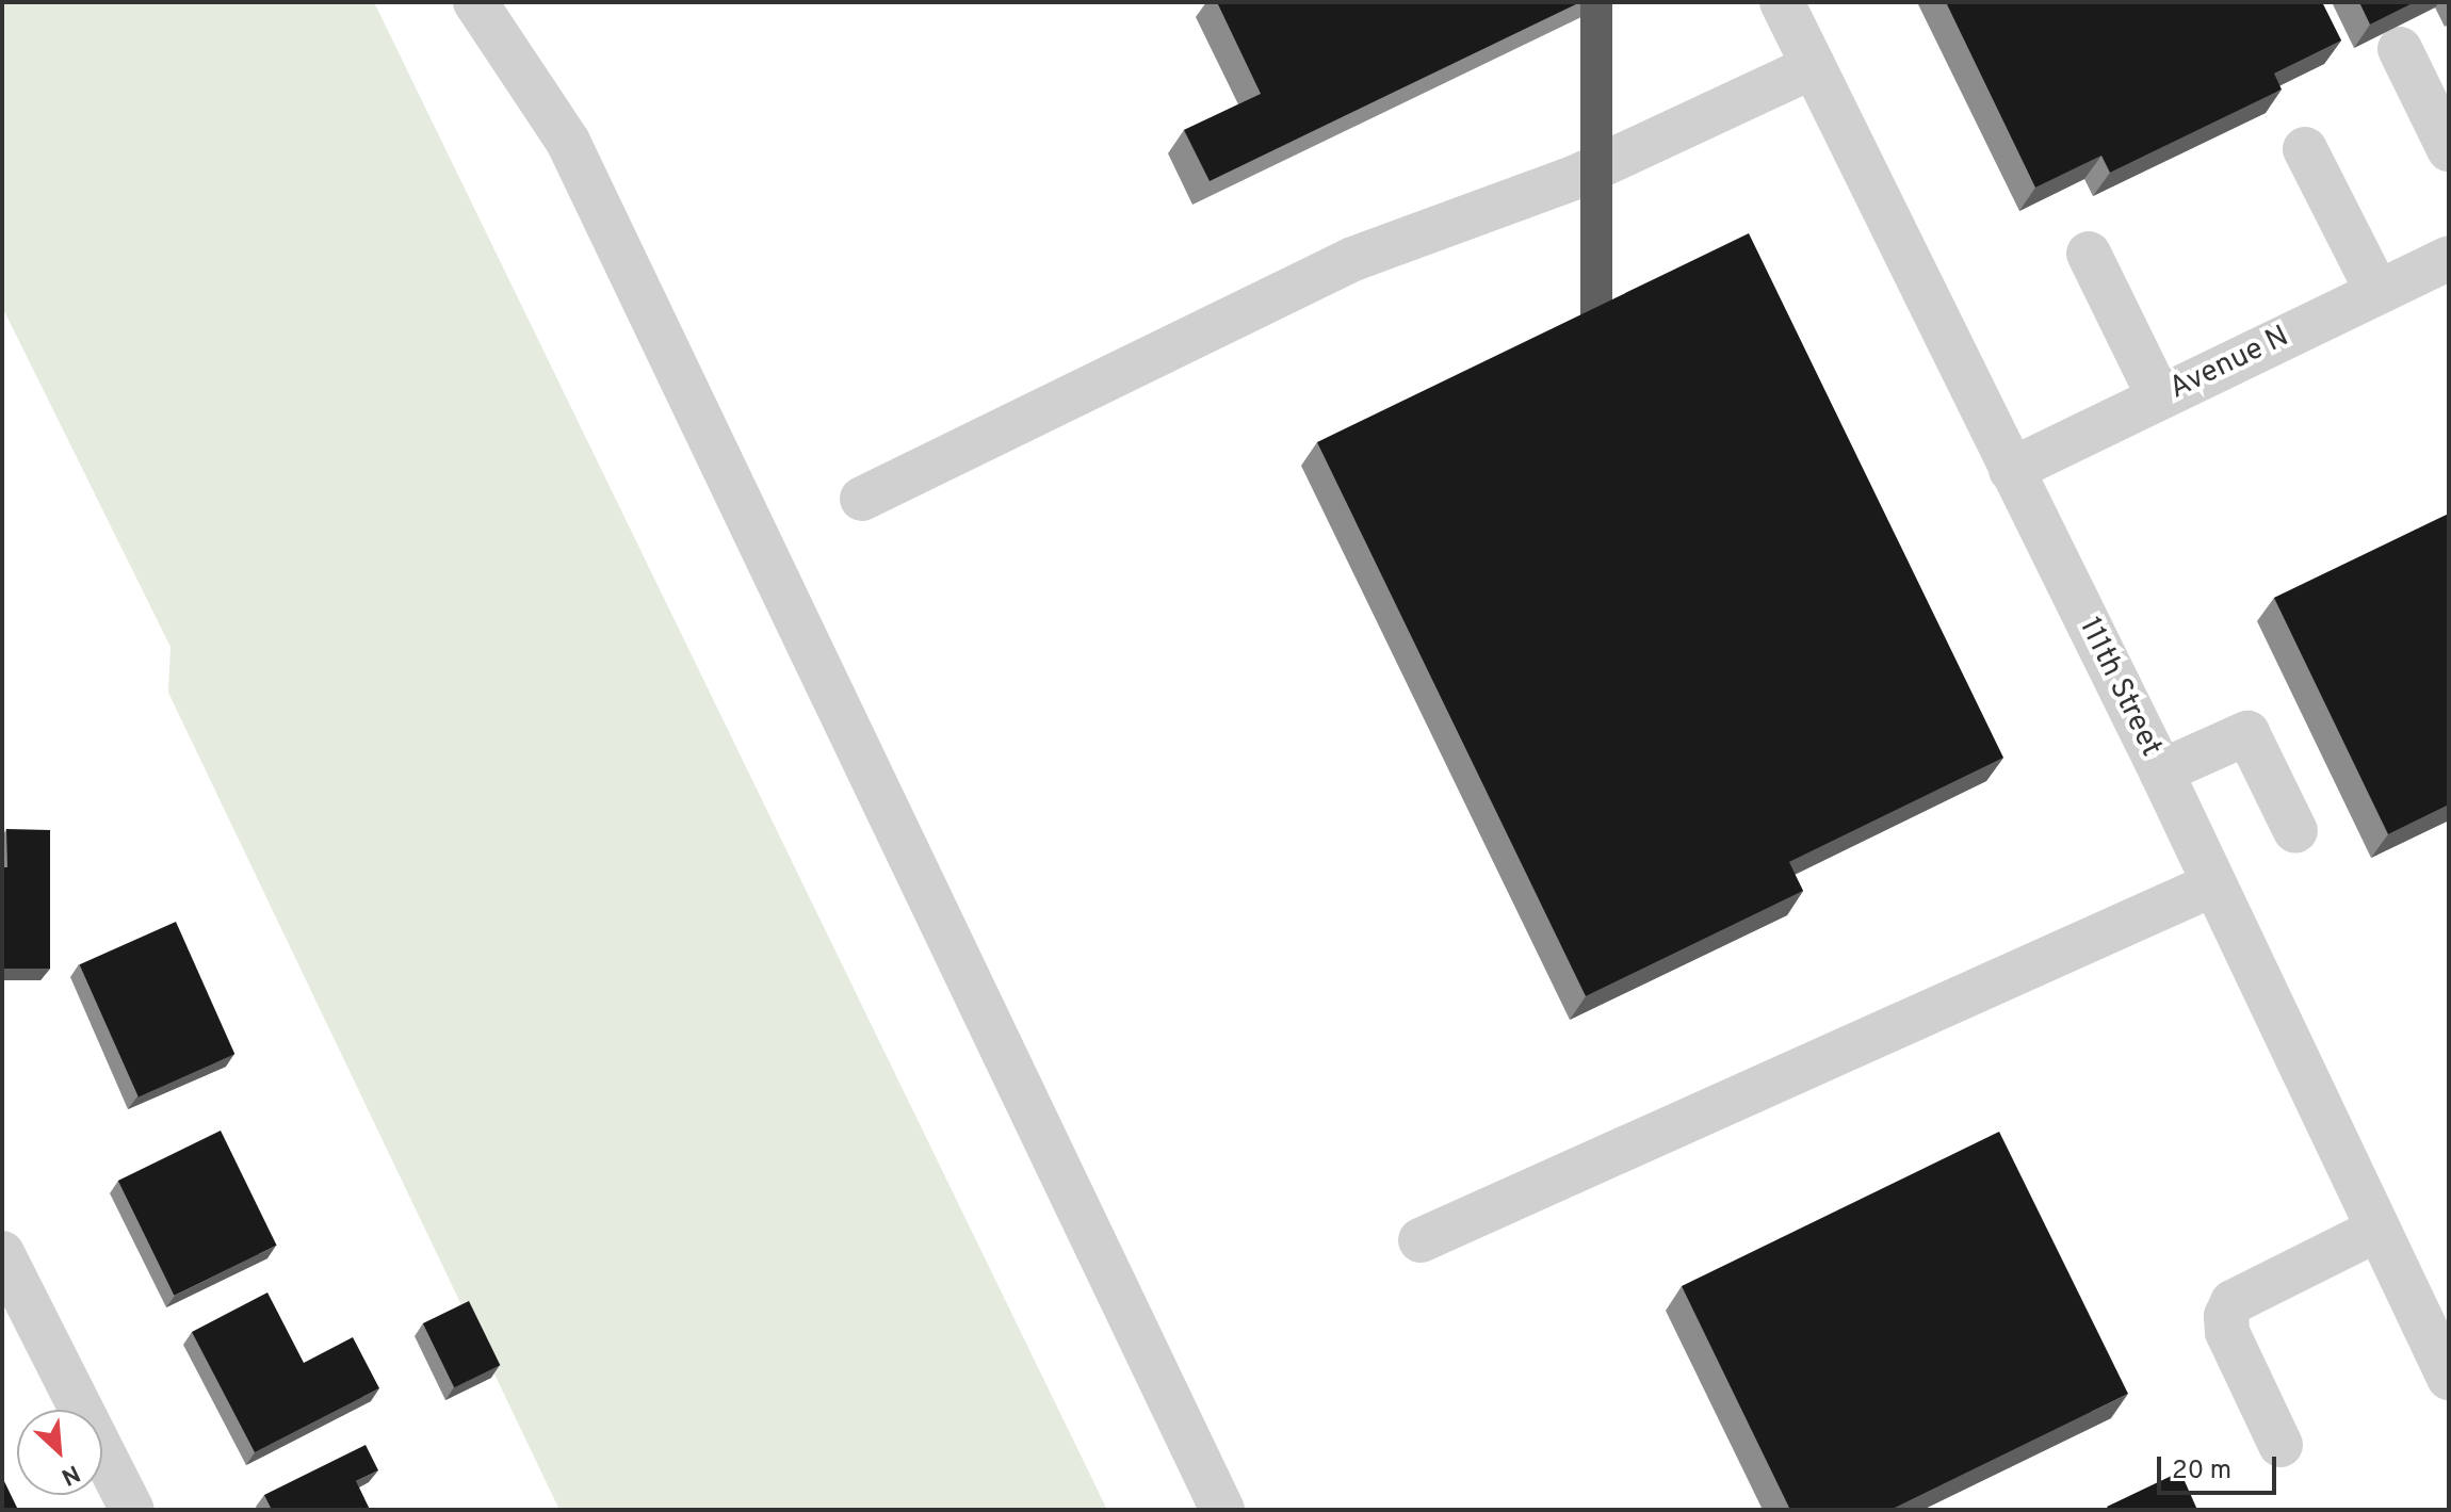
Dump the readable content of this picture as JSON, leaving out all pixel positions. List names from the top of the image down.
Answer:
{
  "streets": {
    "street": ["Avenue N", "111th Street"]
  },
  "crossings": [
    ["Avenue N", "111th Street"]
  ],
  "scale_bar": "20 m",
  "north": "bottom right"
}
